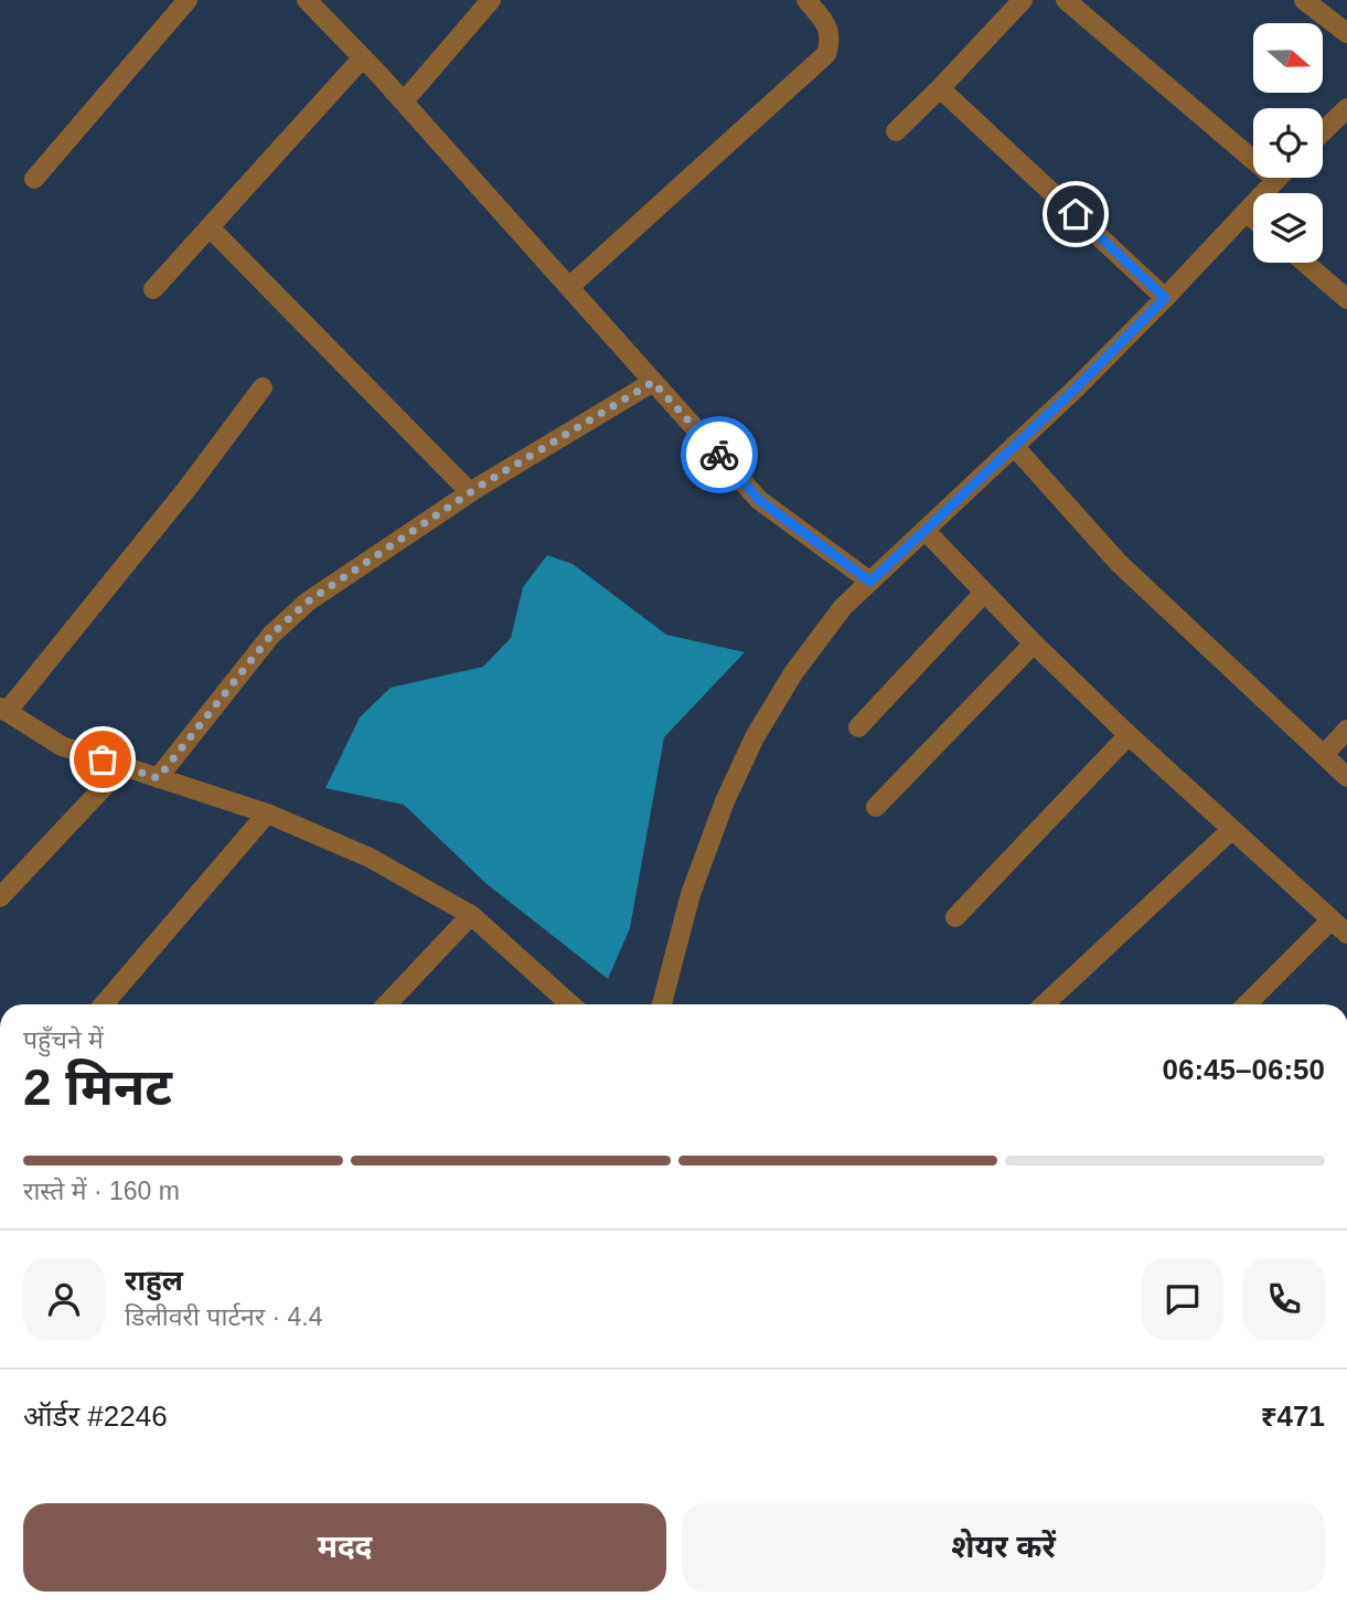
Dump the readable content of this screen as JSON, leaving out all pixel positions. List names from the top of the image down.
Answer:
{
  "north": "right",
  "page": {
    "heading": ["2 मिनट", "पहुँचने में", "06:45–06:50"],
    "panel": [
      "राहुल",
      "डिलीवरी पार्टनर · 4.4",
      "ऑर्डर #2246",
      "₹471"
    ],
    "bar": "रास्ते में · 160 m",
    "buttons": ["मदद", "शेयर करें"]
  }
}
